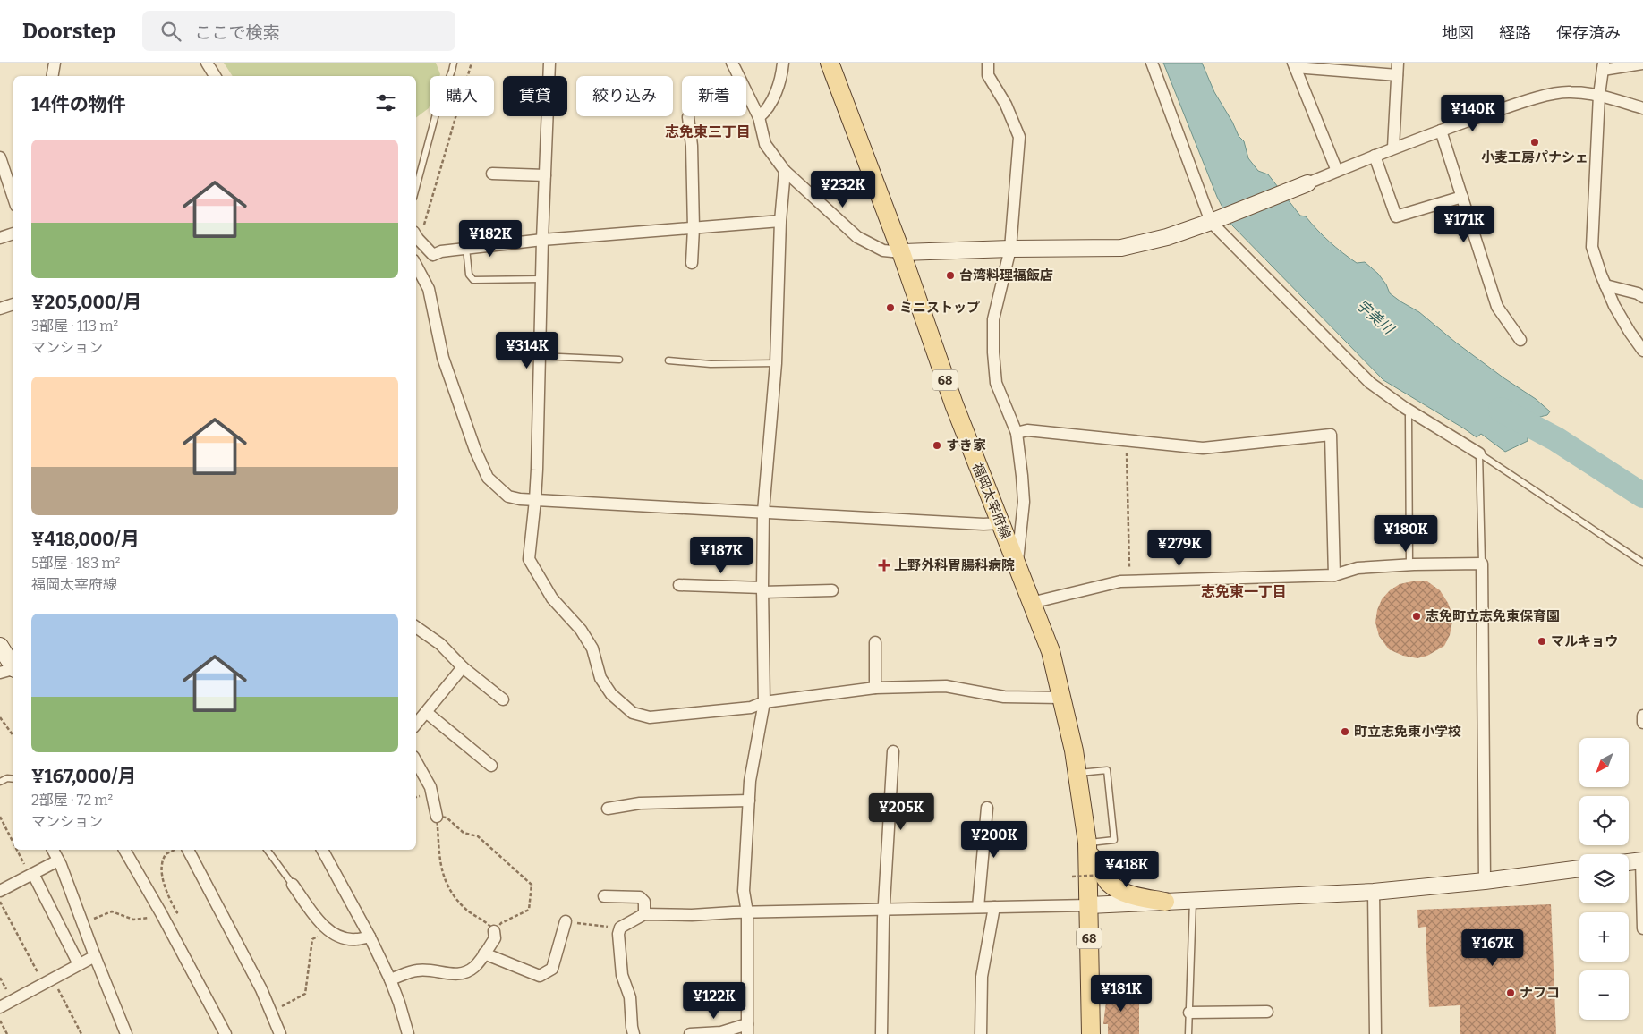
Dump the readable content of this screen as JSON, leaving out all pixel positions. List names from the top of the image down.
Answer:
{
  "streets": {
    "main road": ["68", "福岡太宰府線"]
  },
  "districts": ["志免東三丁目", "志免東一丁目"],
  "water": ["宇美川"],
  "places": {
    "other": [
      "小麦工房パナシェ",
      "台湾料理福飯店",
      "ミニストップ",
      "すき家",
      "志免町立志免東保育園",
      "マルキョウ",
      "町立志免東小学校",
      "ナフコ"
    ],
    "health": ["上野外科胃腸科病院"]
  },
  "north": "bottom left",
  "page": {
    "header": "Doorstep",
    "search": "ここで検索",
    "nav": ["地図", "経路", "保存済み"],
    "chip": [
      "購入",
      "賃貸",
      "絞り込み",
      "新着"
    ],
    "heading": "14件の物件",
    "price": [
      "¥140K",
      "¥232K",
      "¥171K",
      "¥182K",
      "¥314K",
      "¥180K",
      "¥279K",
      "¥187K",
      "¥205K",
      "¥200K",
      "¥418K",
      "¥167K",
      "¥181K",
      "¥122K"
    ],
    "list": [
      {
        "name": "¥205,000/月",
        "note": "3部屋 · 113 m² · マンション"
      },
      {
        "name": "¥418,000/月",
        "note": "5部屋 · 183 m² · 福岡太宰府線"
      },
      {
        "name": "¥167,000/月",
        "note": "2部屋 · 72 m² · マンション"
      }
    ],
    "map_buttons": ["+", "−"]
  }
}
